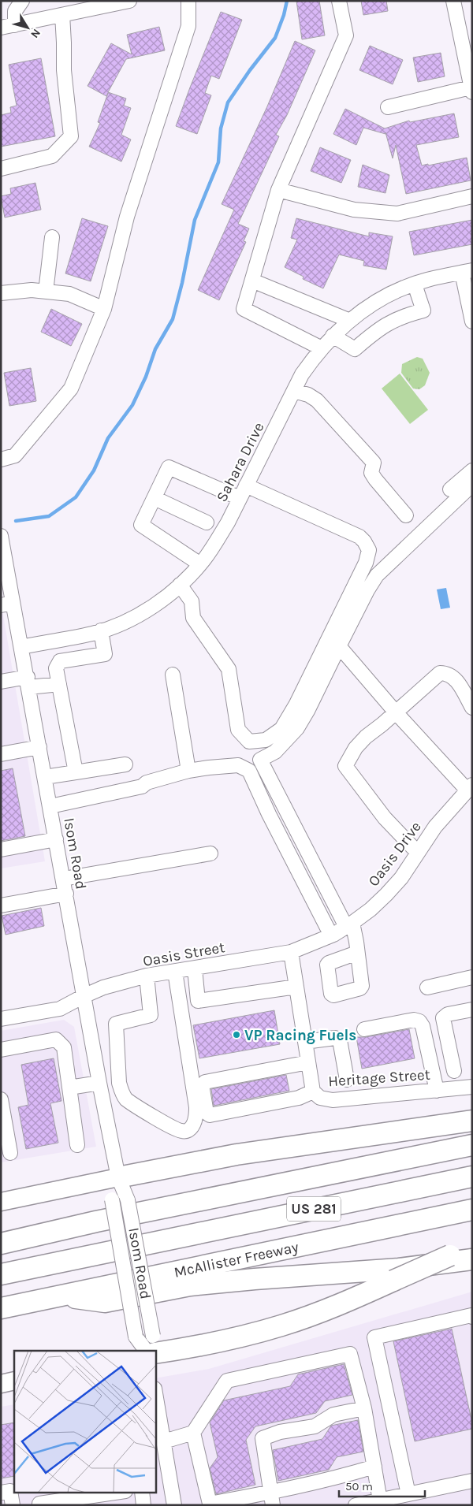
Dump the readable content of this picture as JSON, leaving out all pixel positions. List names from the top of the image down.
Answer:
{
  "streets": {
    "highway": ["US 281", "McAllister Freeway"],
    "street": [
      "Sahara Drive",
      "Isom Road",
      "Oasis Drive",
      "Oasis Street",
      "Heritage Street"
    ]
  },
  "crossings": [
    ["Sahara Drive", "Isom Road"],
    ["Isom Road", "Oasis Street"],
    ["Oasis Drive", "Oasis Street"],
    ["Oasis Drive", "Heritage Street"],
    ["Oasis Street", "Heritage Street"]
  ],
  "places": ["VP Racing Fuels"],
  "scale_bar": "50 m",
  "north": "bottom right"
}
